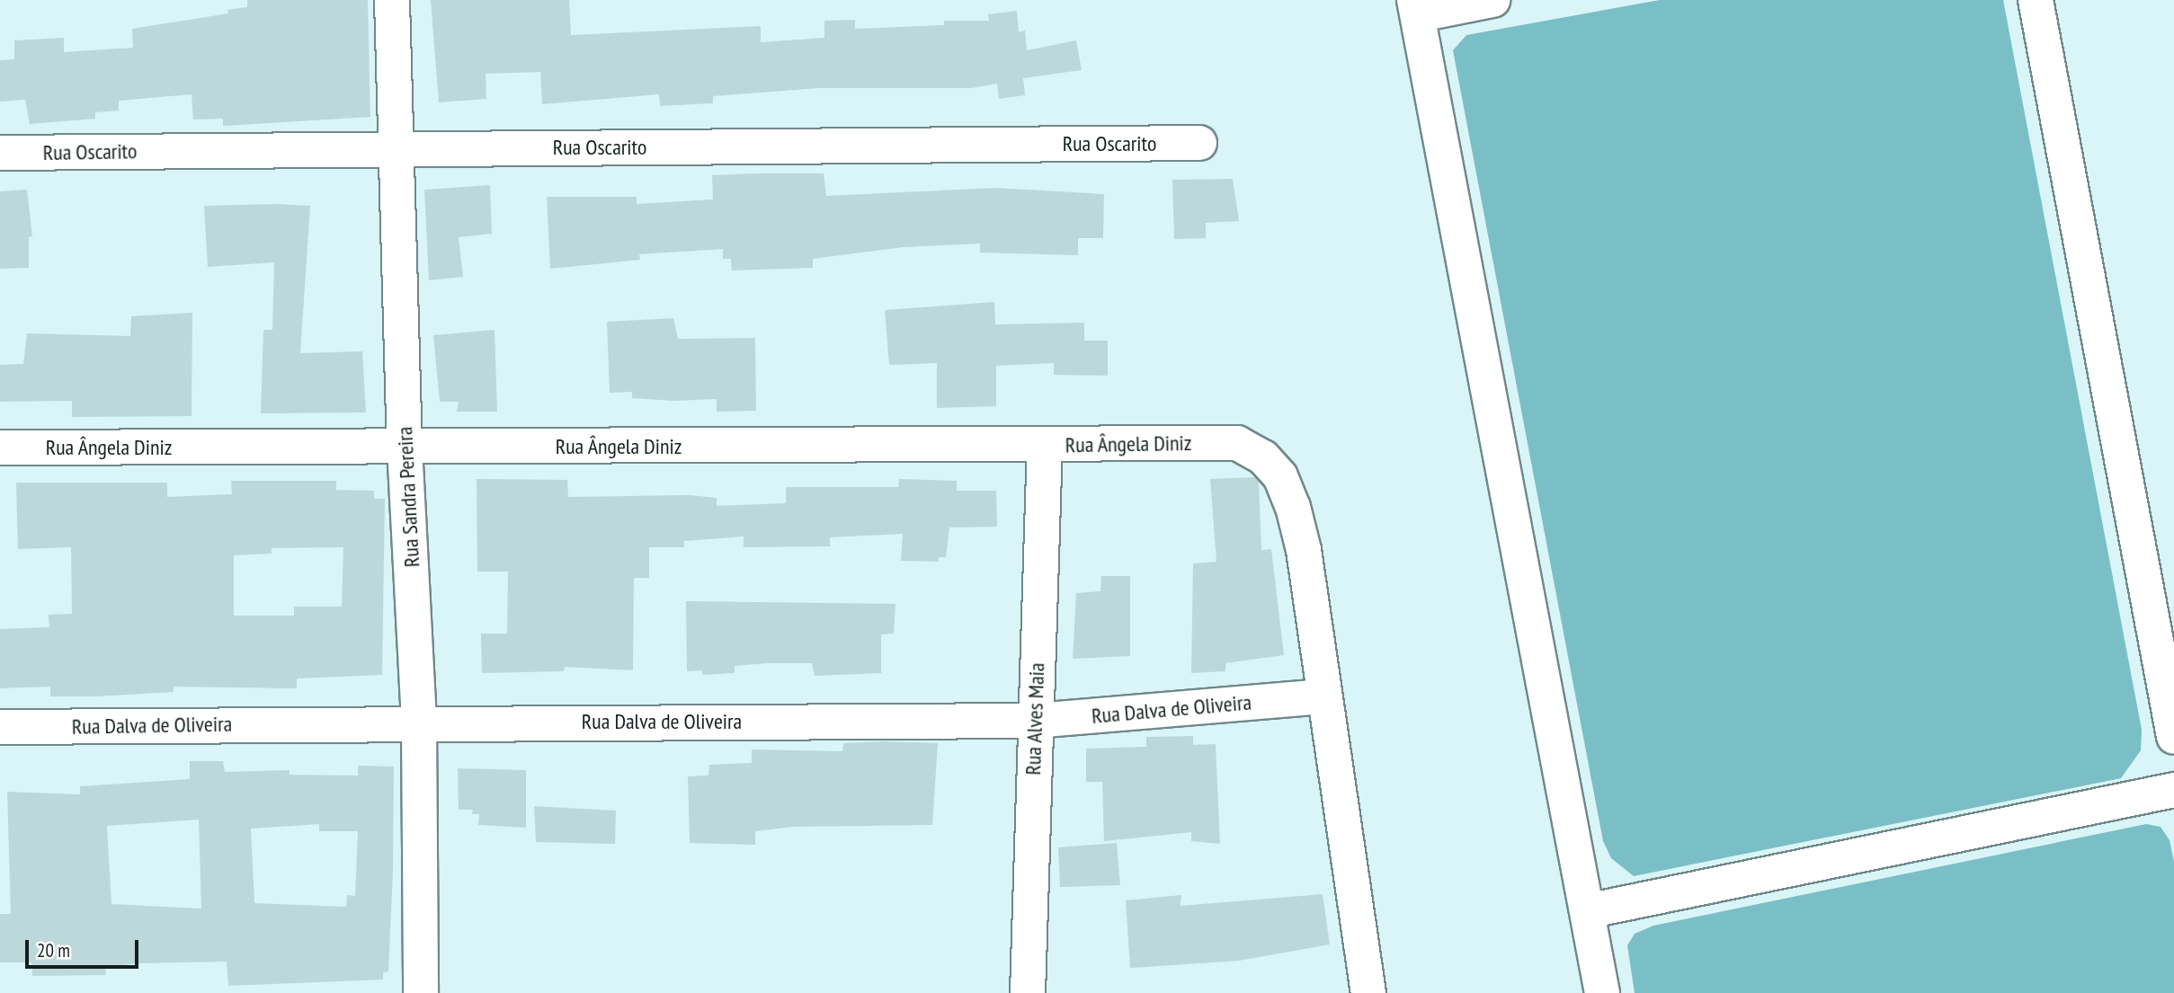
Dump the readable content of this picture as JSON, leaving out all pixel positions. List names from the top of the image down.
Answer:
{
  "streets": {
    "street": [
      "Rua Oscarito",
      "Rua Ângela Diniz",
      "Rua Sandra Pereira",
      "Rua Dalva de Oliveira",
      "Rua Alves Maia"
    ]
  },
  "crossings": [
    ["Rua Oscarito", "Rua Sandra Pereira"],
    ["Rua Ângela Diniz", "Rua Sandra Pereira"],
    ["Rua Ângela Diniz", "Rua Dalva de Oliveira"],
    ["Rua Ângela Diniz", "Rua Alves Maia"],
    ["Rua Sandra Pereira", "Rua Dalva de Oliveira"],
    ["Rua Dalva de Oliveira", "Rua Alves Maia"]
  ],
  "scale_bar": "20 m"
}
